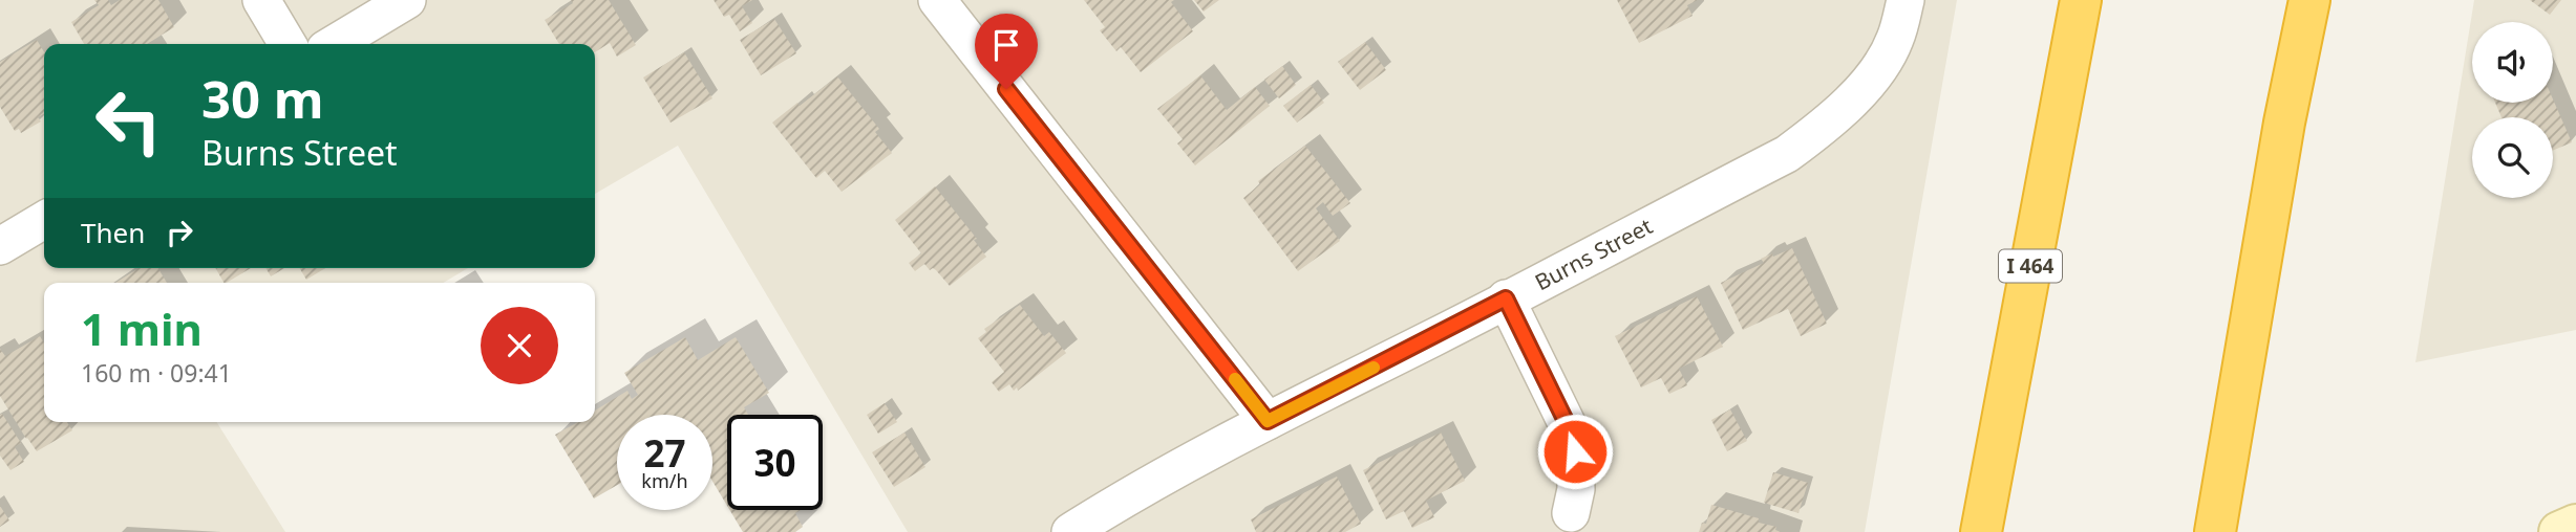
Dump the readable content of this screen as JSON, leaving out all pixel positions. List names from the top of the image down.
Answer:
{
  "streets": {
    "highway": ["I 464"],
    "street": ["Burns Street"]
  },
  "page": {
    "turn": ["30 m", "Burns Street"],
    "then": "Then",
    "heading": ["1 min", "160 m · 09:41"],
    "speed": "27 km/h",
    "limit": "30"
  }
}
